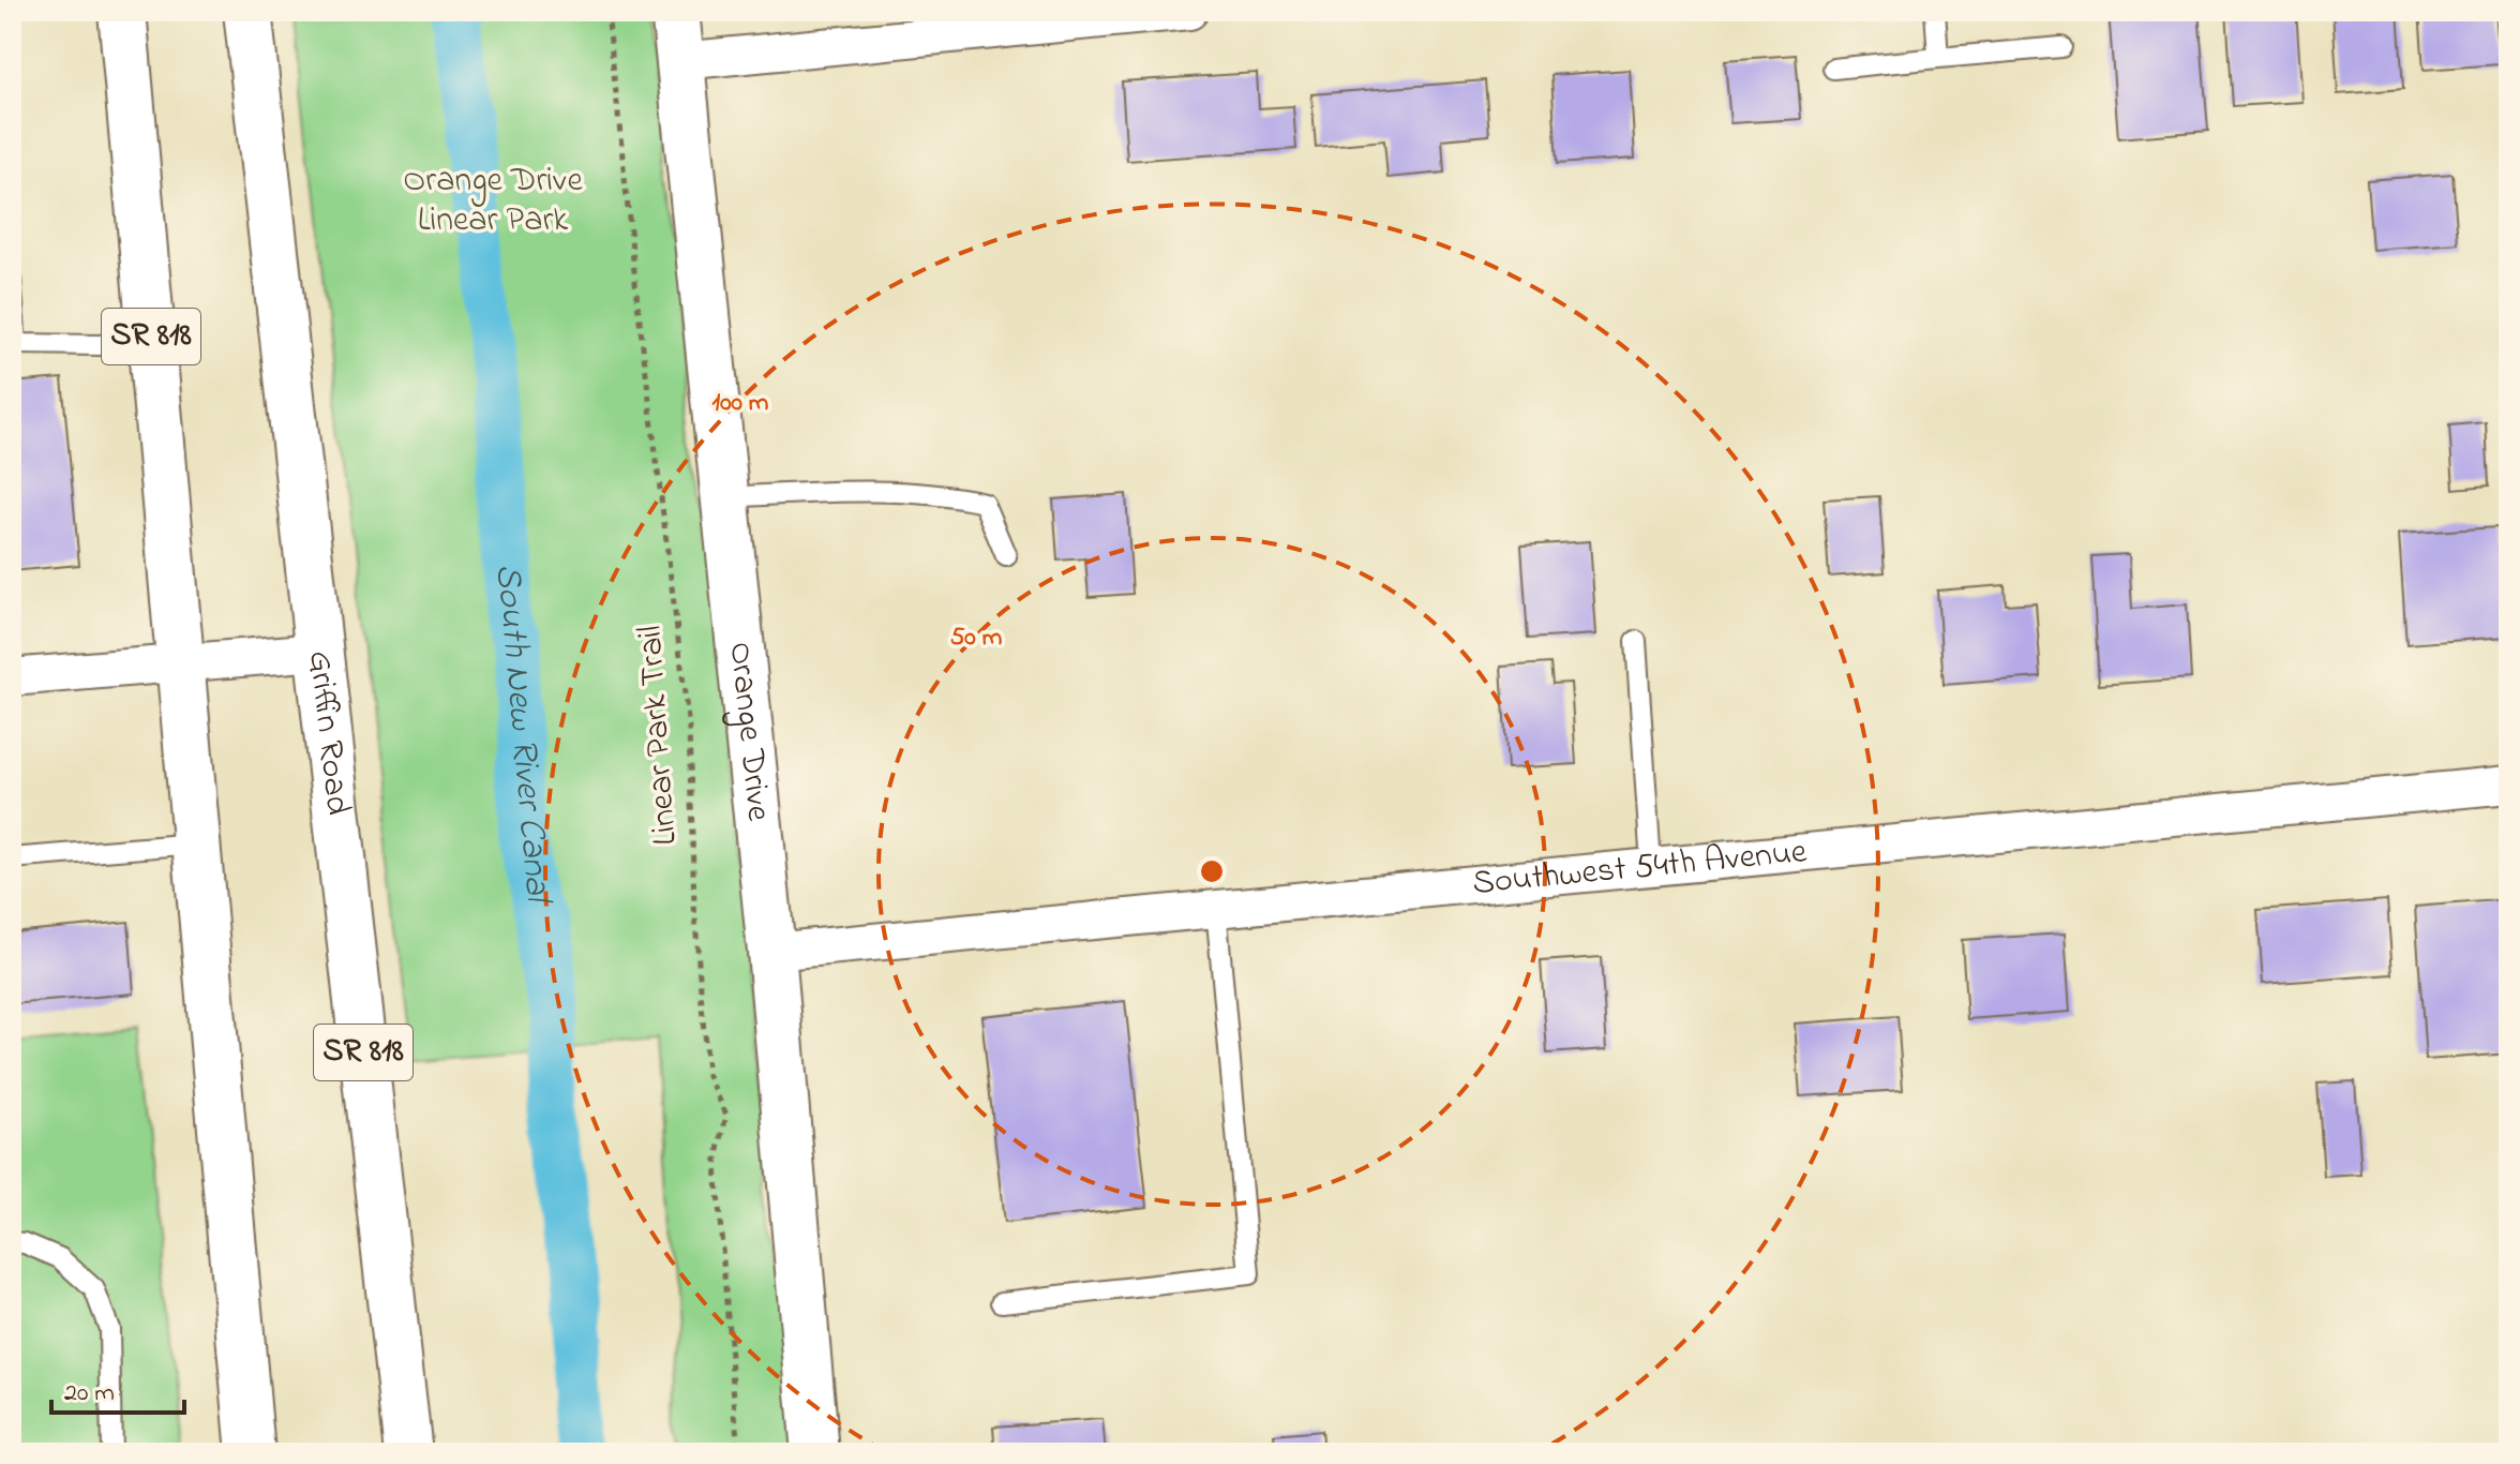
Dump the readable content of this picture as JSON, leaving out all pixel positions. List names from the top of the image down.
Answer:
{
  "streets": {
    "main road": ["SR 818", "Griffin Road", "Orange Drive"],
    "street": ["Southwest 54th Avenue"],
    "path": ["Linear Park Trail"]
  },
  "crossings": [
    ["Orange Drive", "Southwest 54th Avenue"]
  ],
  "water": ["South New River Canal"],
  "parks": ["Orange Drive Linear Park"],
  "scale_bar": "20 m",
  "rings": ["100 m", "50 m"]
}
